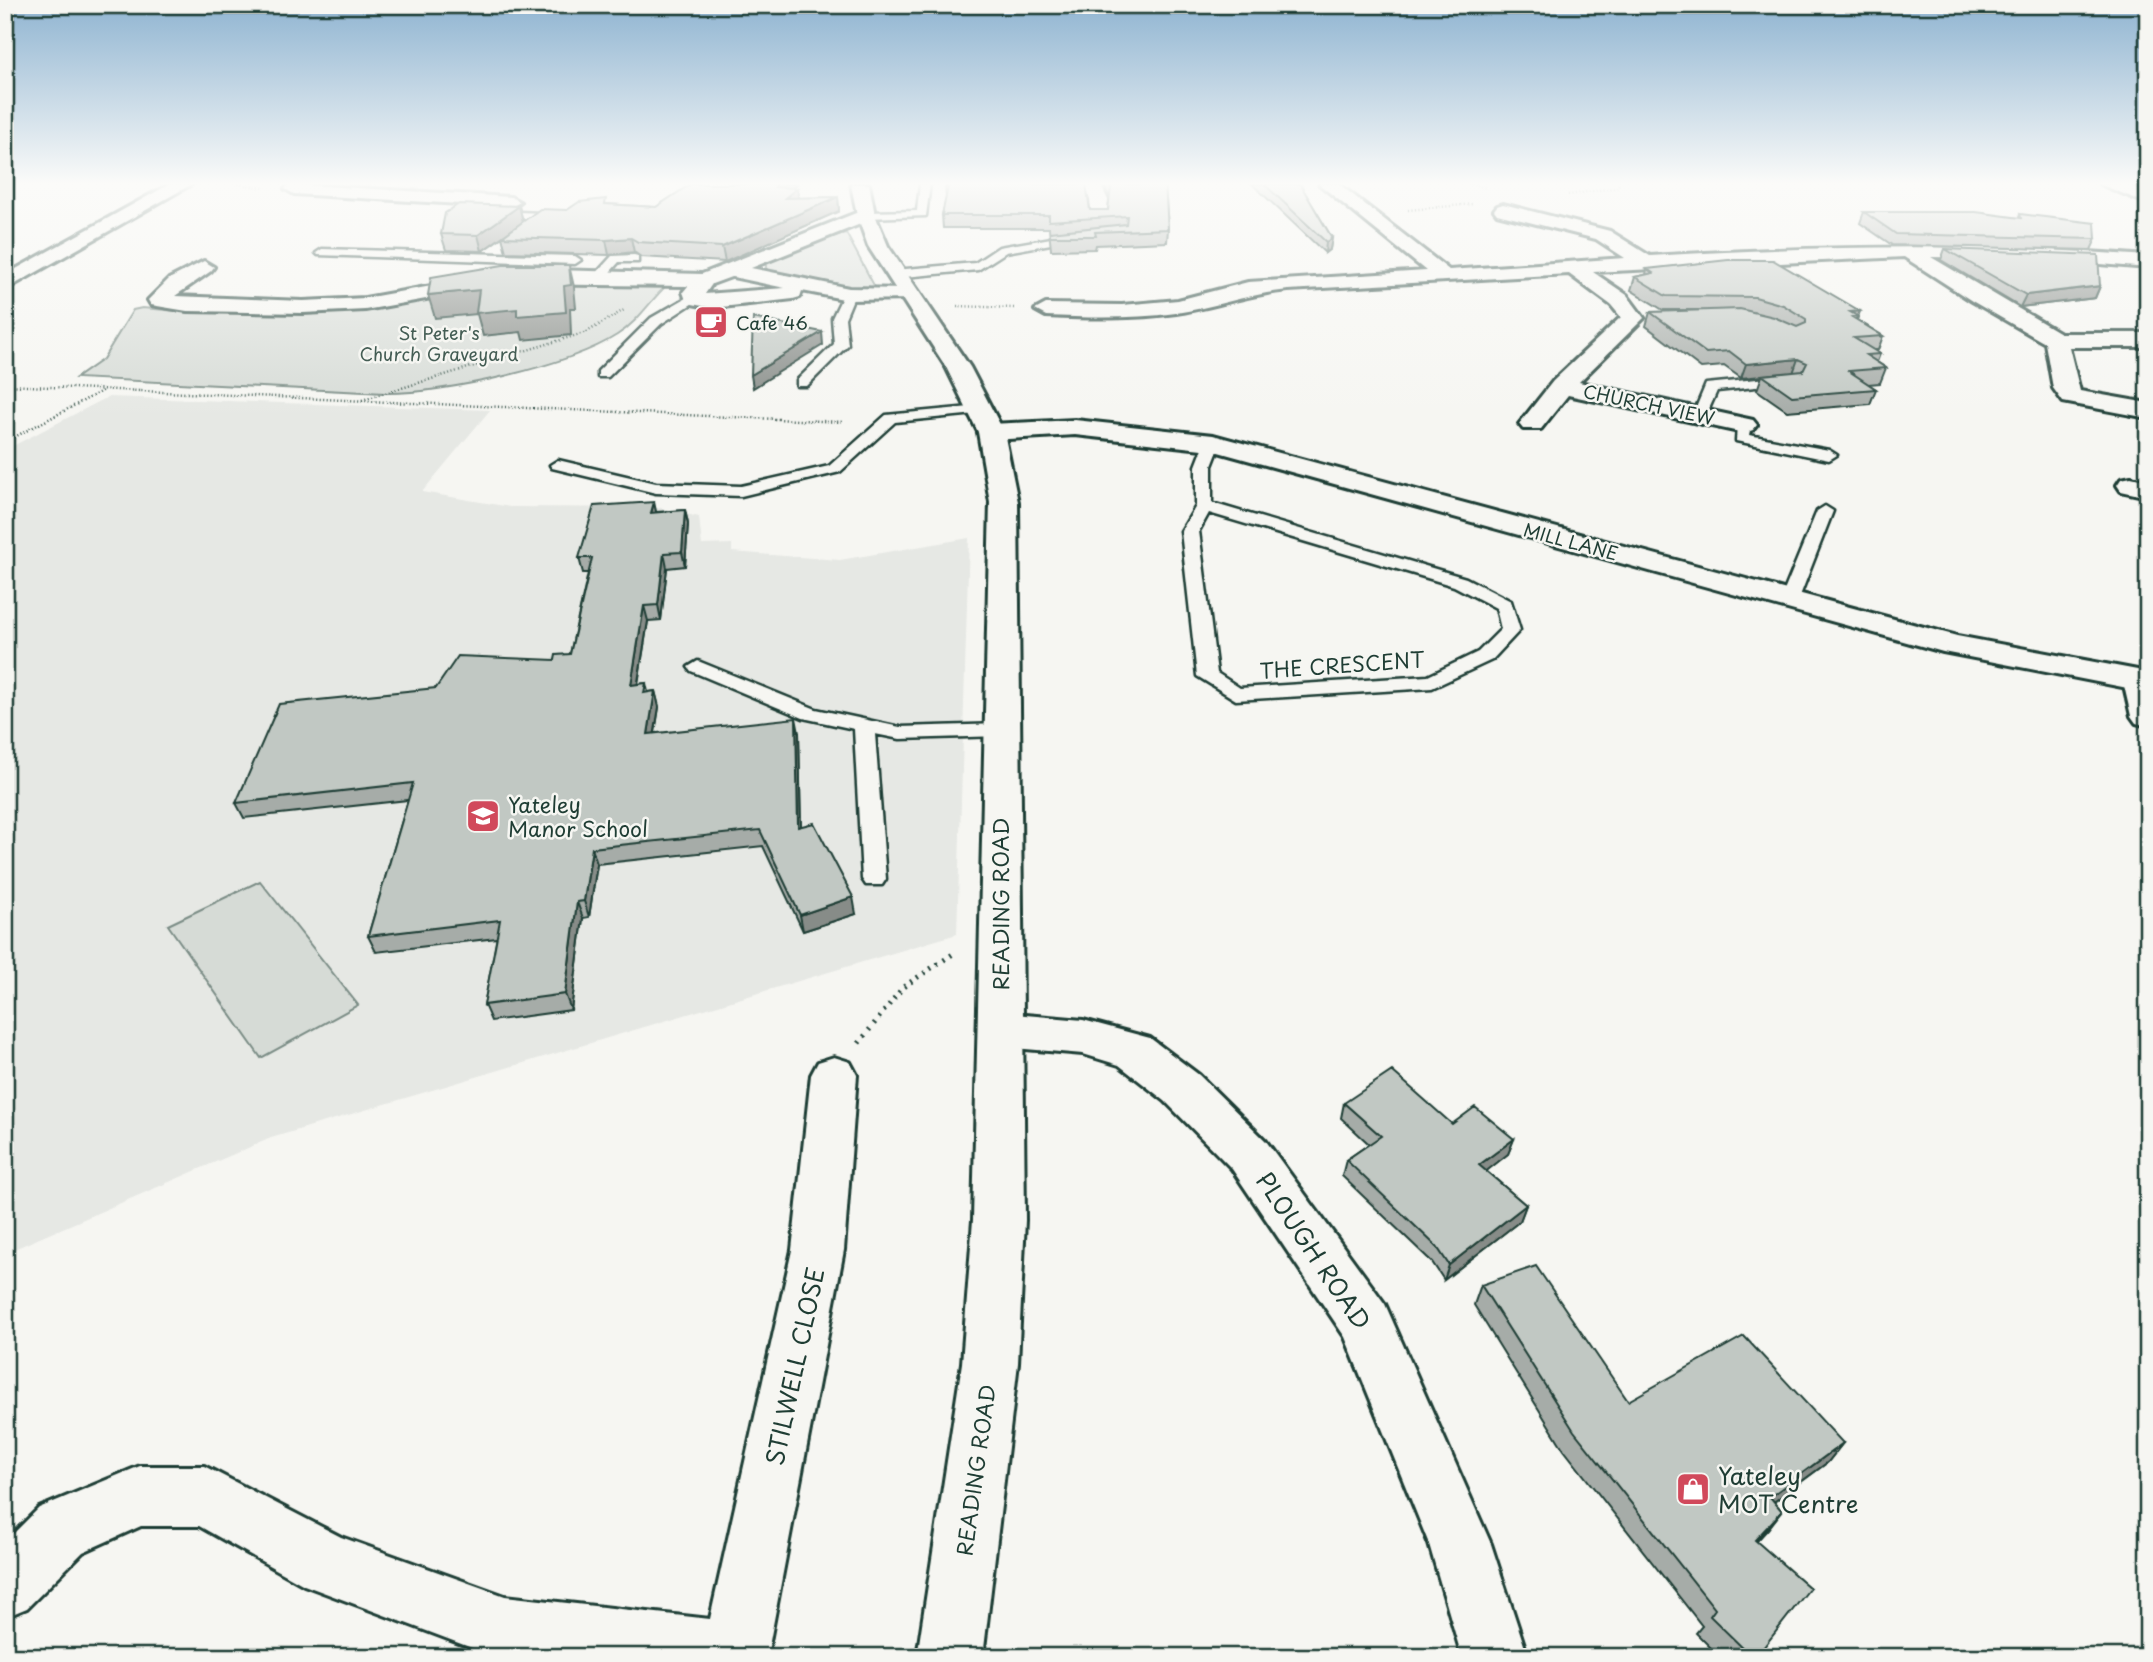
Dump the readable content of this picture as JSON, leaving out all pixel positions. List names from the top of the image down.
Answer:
{
  "streets": {
    "street": [
      "CHURCH VIEW",
      "MILL LANE",
      "READING ROAD",
      "PLOUGH ROAD",
      "STILWELL CLOSE"
    ],
    "lane": ["THE CRESCENT"]
  },
  "crossings": [
    ["MILL LANE", "THE CRESCENT"],
    ["MILL LANE", "READING ROAD"],
    ["READING ROAD", "PLOUGH ROAD"]
  ],
  "parks": ["St Peter's Church Graveyard"],
  "places": {
    "cafe": ["Cafe 46"],
    "school or university": ["Yateley Manor School"],
    "shop": ["Yateley MOT Centre"]
  }
}
